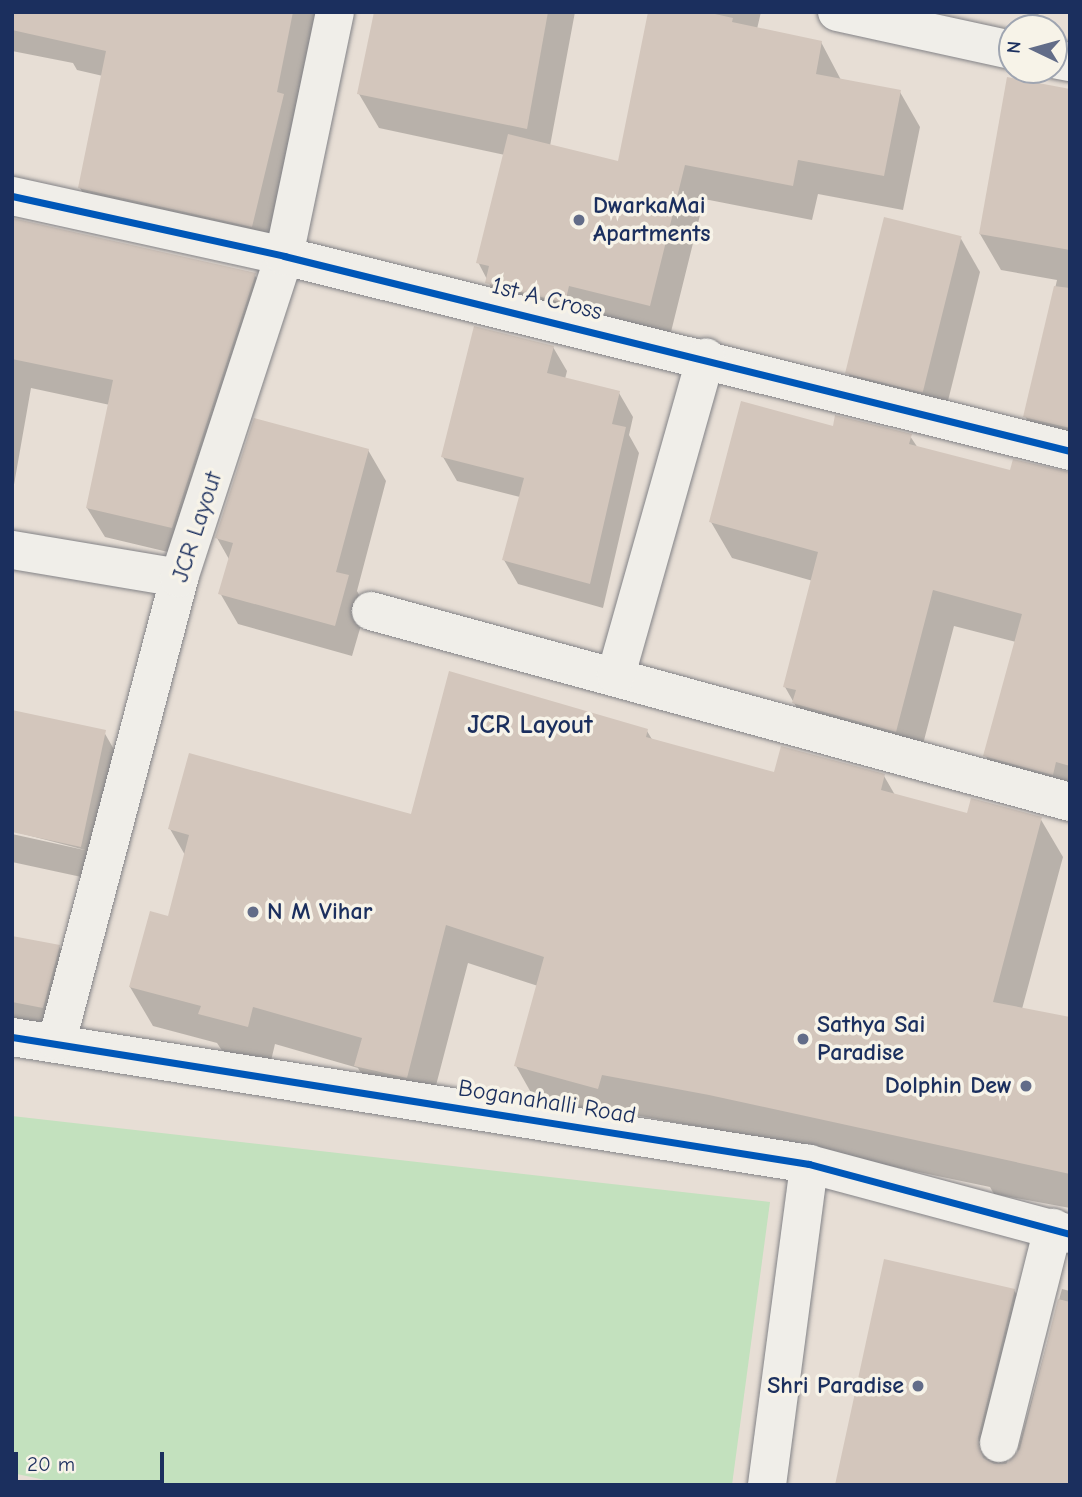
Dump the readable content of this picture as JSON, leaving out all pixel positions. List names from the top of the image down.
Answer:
{
  "streets": {
    "street": ["1st A Cross", "JCR Layout", "Boganahalli Road"]
  },
  "crossings": [
    ["1st A Cross", "JCR Layout"],
    ["JCR Layout", "Boganahalli Road"]
  ],
  "districts": ["JCR Layout"],
  "places": [
    "DwarkaMai Apartments",
    "N M Vihar",
    "Sathya Sai Paradise",
    "Dolphin Dew",
    "Shri Paradise"
  ],
  "scale_bar": "20 m",
  "north": "left"
}
